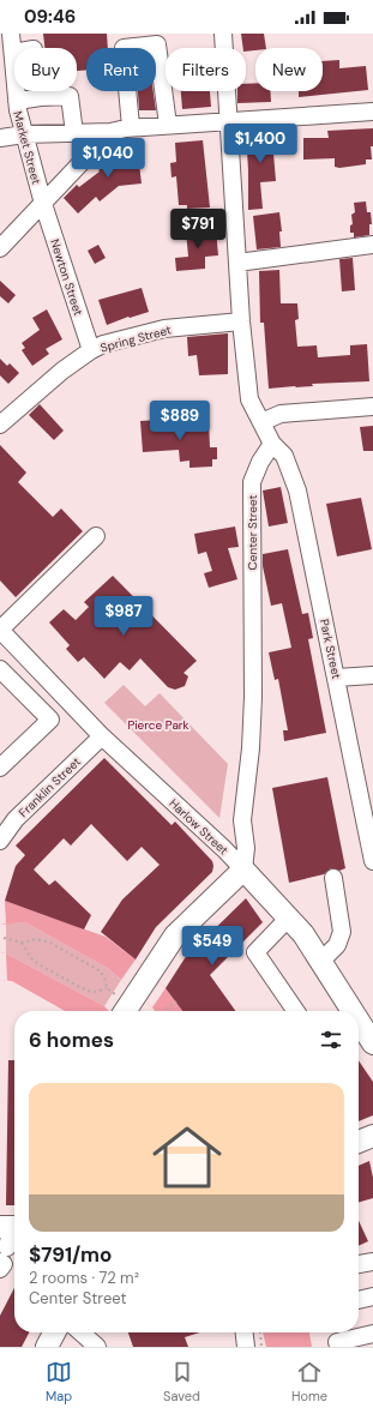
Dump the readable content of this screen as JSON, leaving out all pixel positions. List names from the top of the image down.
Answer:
{
  "streets": {
    "main road": ["Harlow Street"],
    "street": [
      "Market Street",
      "Newton Street",
      "Spring Street",
      "Center Street",
      "Park Street",
      "Franklin Street"
    ]
  },
  "crossings": [
    ["Market Street", "Newton Street"],
    ["Newton Street", "Spring Street"],
    ["Center Street", "Park Street"],
    ["Center Street", "Harlow Street"],
    ["Franklin Street", "Harlow Street"]
  ],
  "parks": ["Pierce Park"],
  "page": {
    "status": "09:46",
    "chip": [
      "Buy",
      "Rent",
      "Filters",
      "New"
    ],
    "price": [
      "$1,400",
      "$1,040",
      "$791",
      "$889",
      "$987",
      "$549"
    ],
    "heading": "6 homes",
    "list": [
      {
        "name": "$791/mo",
        "note": "2 rooms · 72 m² · Center Street"
      }
    ],
    "tabs": ["Map", "Saved", "Home"]
  }
}
